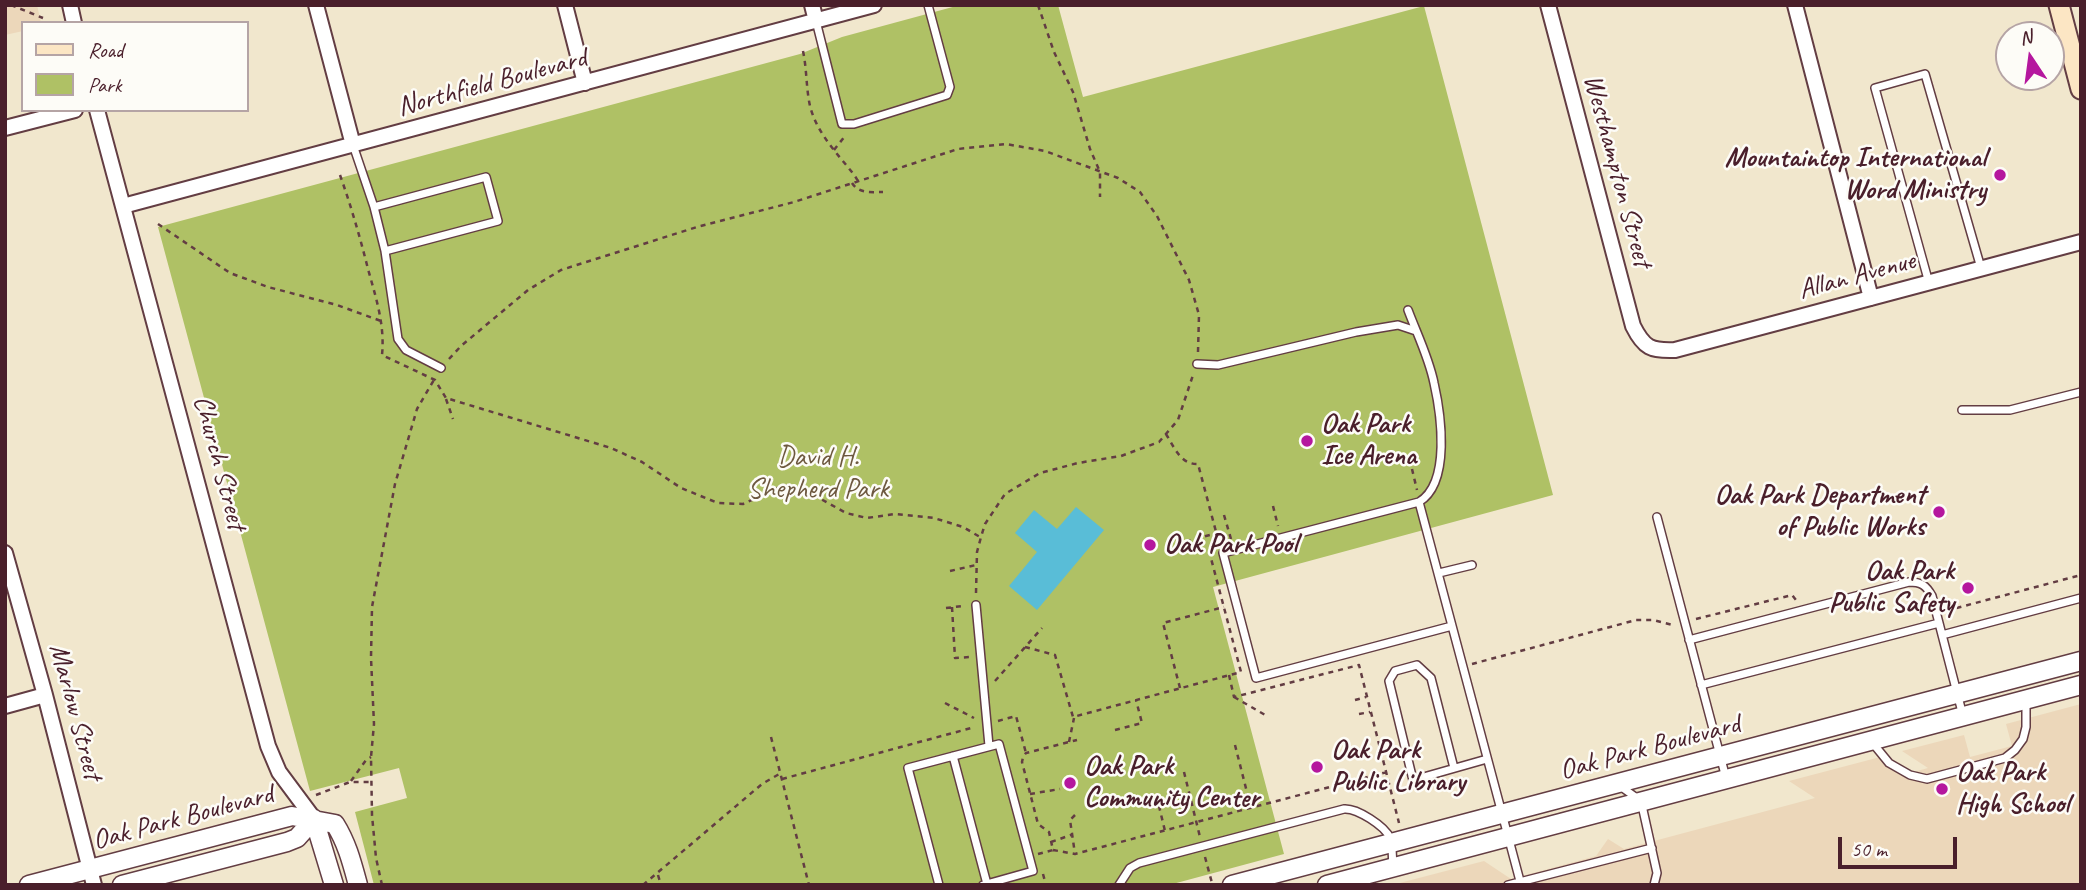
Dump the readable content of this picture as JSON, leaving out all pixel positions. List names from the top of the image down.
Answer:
{
  "streets": {
    "street": [
      "Northfield Boulevard",
      "Westhampton Street",
      "Allan Avenue",
      "Church Street",
      "Marlow Street",
      "Oak Park Boulevard"
    ]
  },
  "crossings": [
    ["Northfield Boulevard", "Church Street"],
    ["Westhampton Street", "Allan Avenue"],
    ["Church Street", "Oak Park Boulevard"],
    ["Marlow Street", "Oak Park Boulevard"]
  ],
  "parks": ["David H. Shepherd Park"],
  "places": [
    "Mountaintop International Word Ministry",
    "Oak Park Ice Arena",
    "Oak Park Department of Public Works",
    "Oak Park Pool",
    "Oak Park Public Safety",
    "Oak Park Public Library",
    "Oak Park Community Center",
    "Oak Park High School"
  ],
  "legend": ["Road", "Park"],
  "scale_bar": "50 m",
  "north": "top"
}
